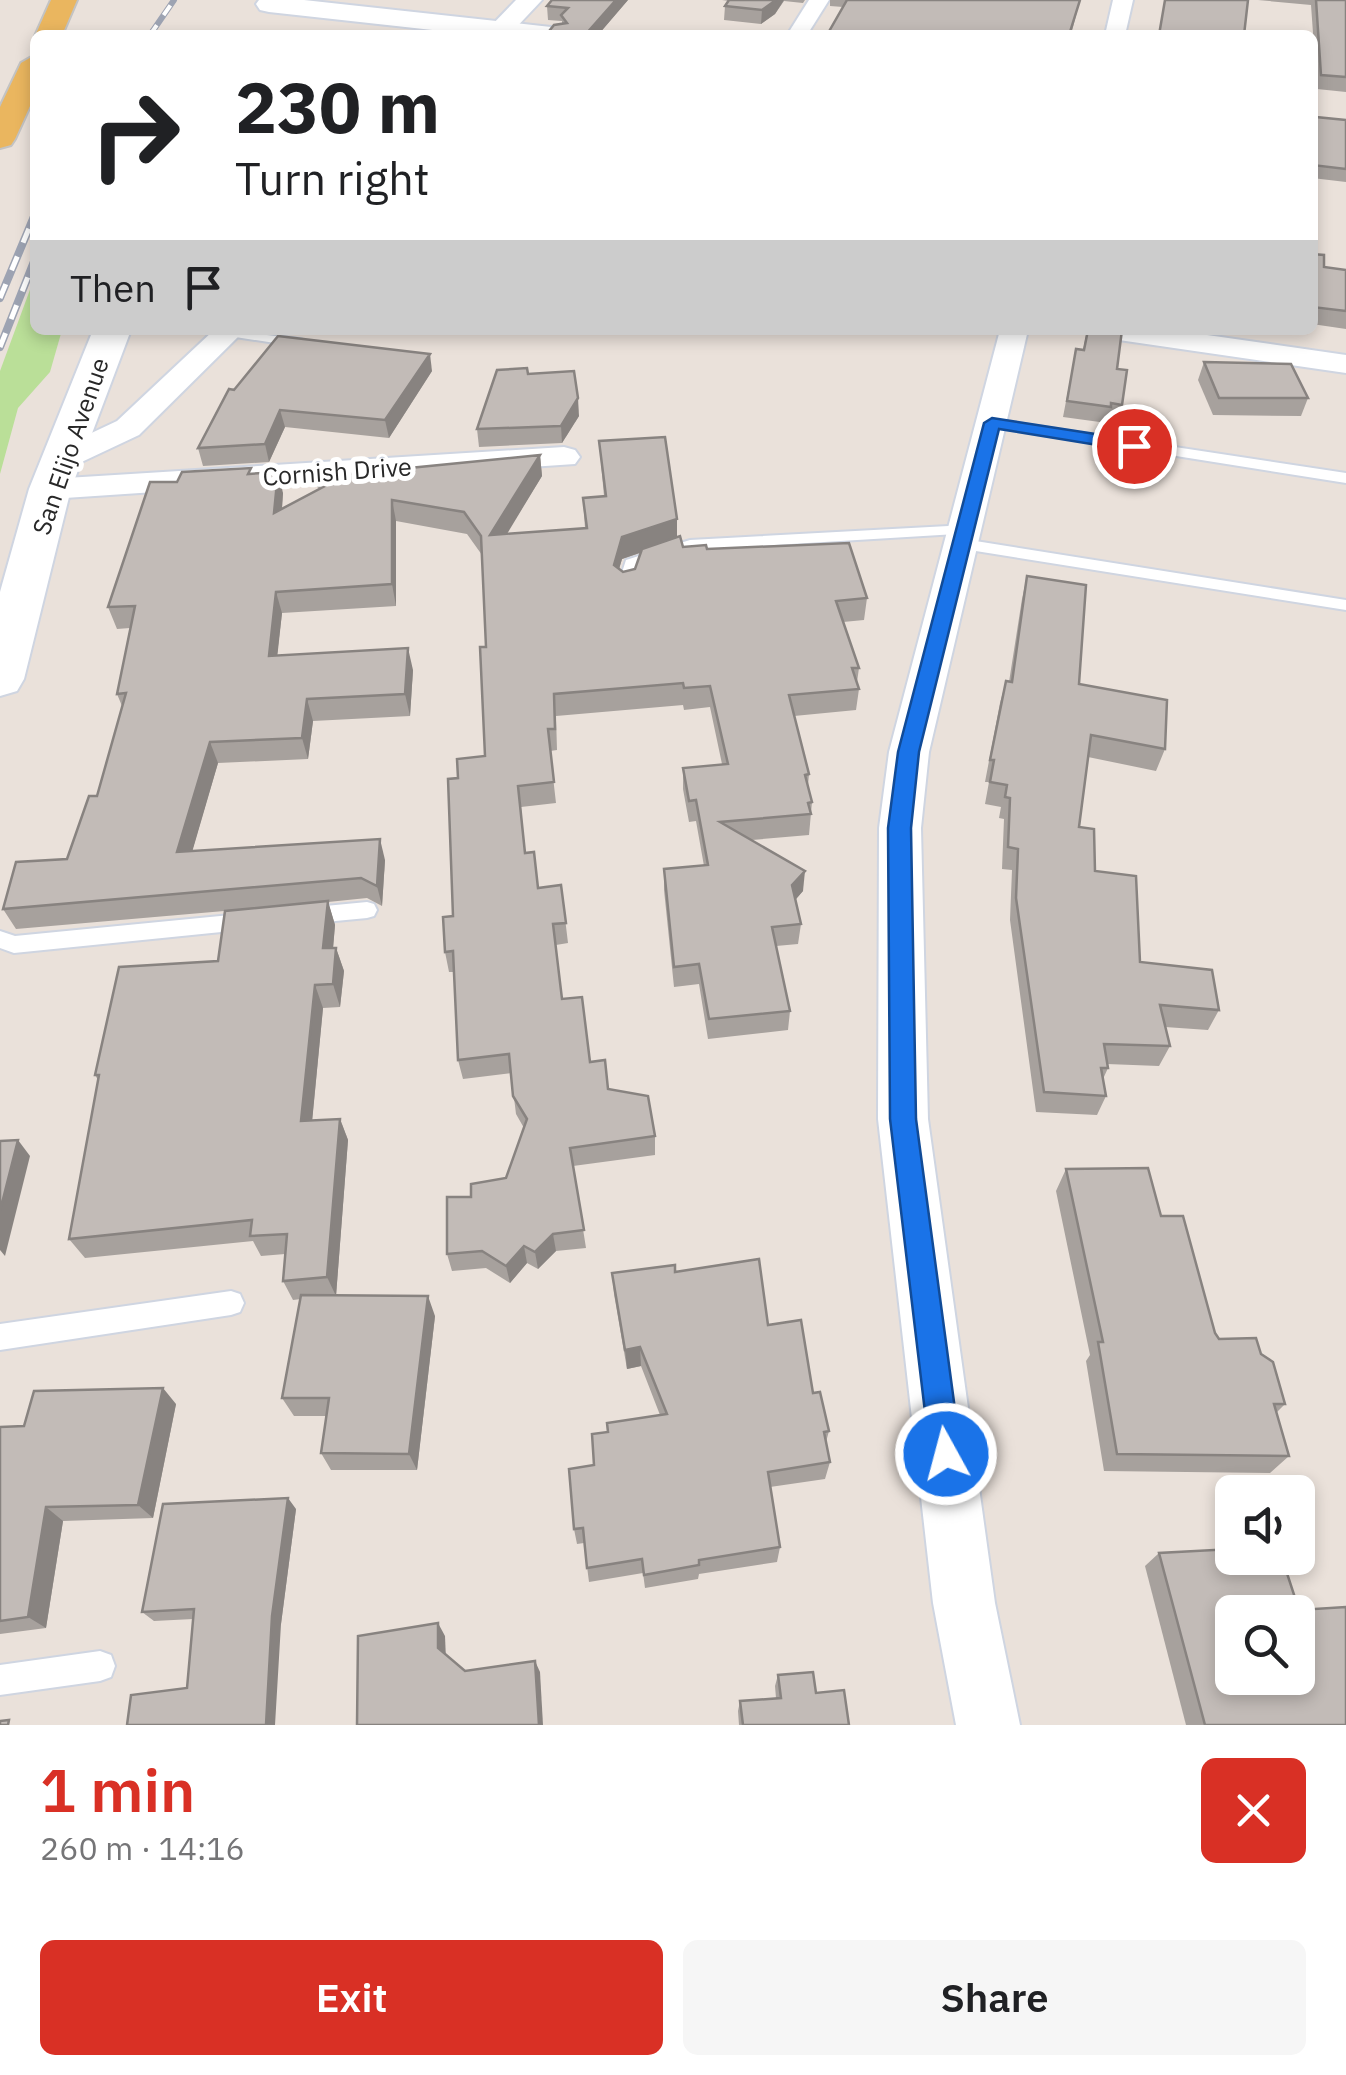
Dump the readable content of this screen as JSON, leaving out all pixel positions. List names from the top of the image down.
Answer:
{
  "streets": {
    "main road": ["San Elijo Avenue"],
    "street": ["Cornish Drive"]
  },
  "crossings": [
    ["San Elijo Avenue", "Cornish Drive"]
  ],
  "page": {
    "turn": ["230 m", "Turn right"],
    "then": "Then",
    "heading": ["1 min", "260 m · 14:16"],
    "buttons": ["Exit", "Share"]
  }
}
